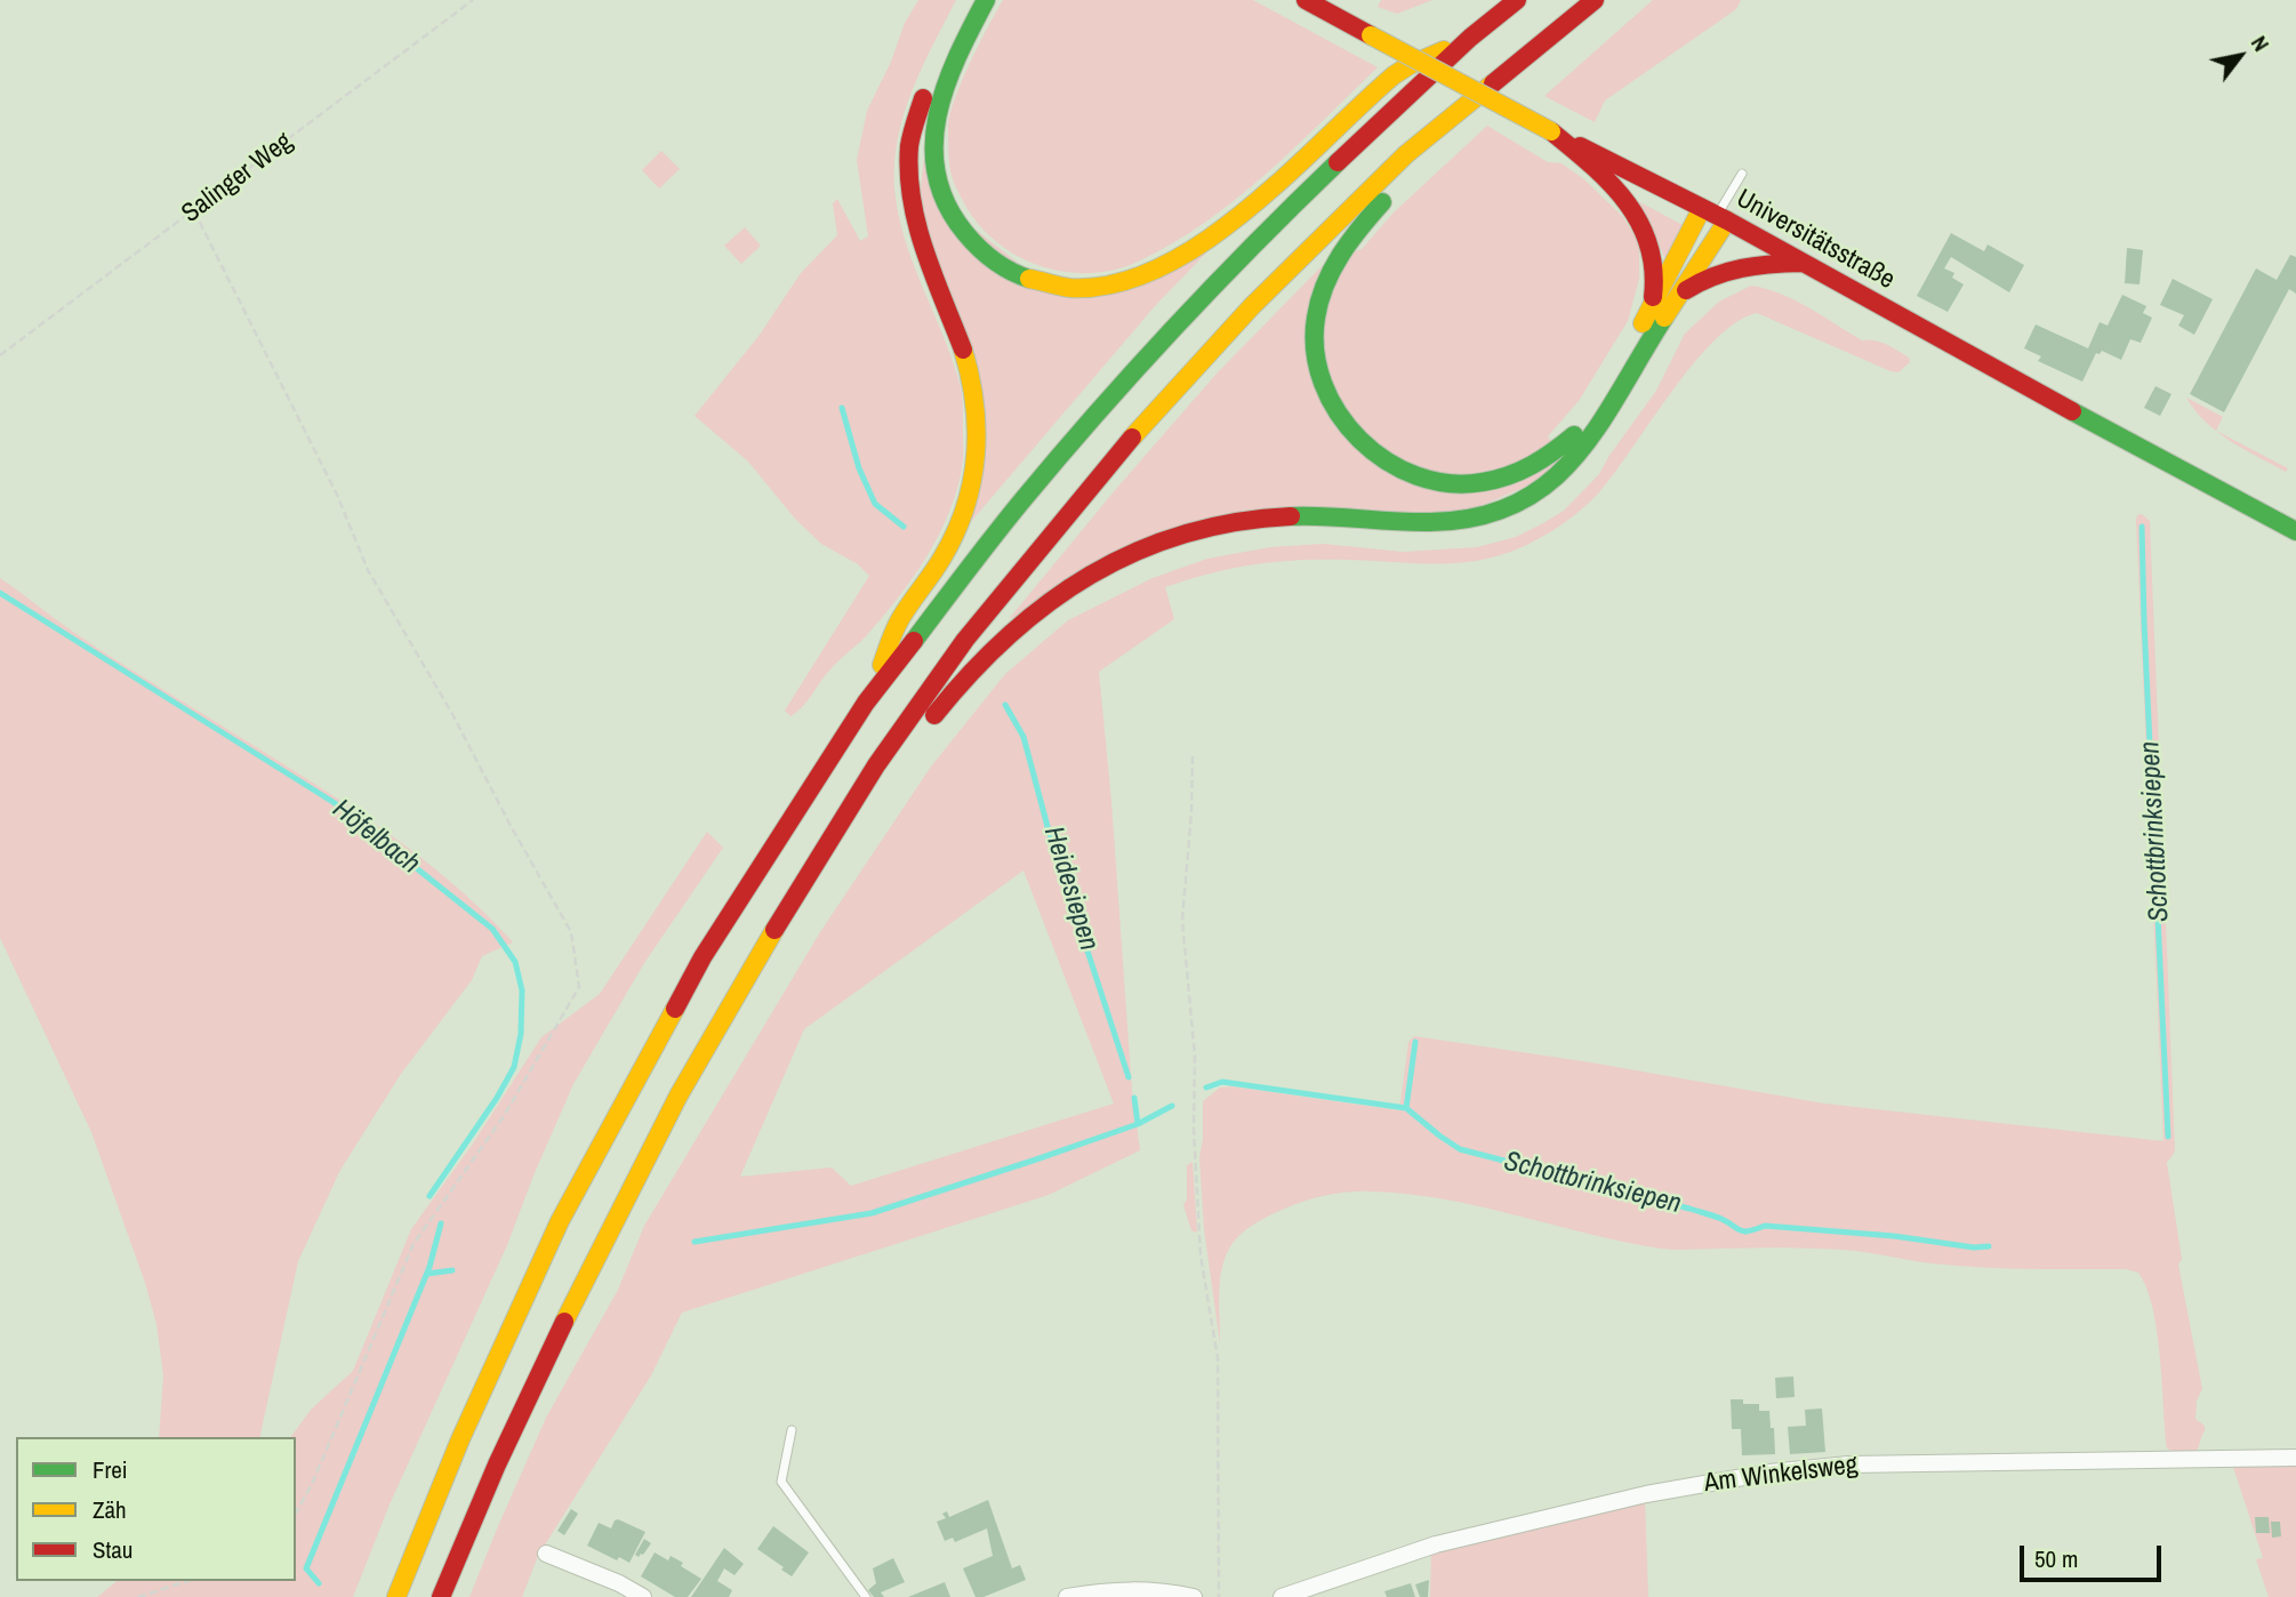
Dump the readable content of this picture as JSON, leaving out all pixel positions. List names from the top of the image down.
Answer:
{
  "streets": {
    "main road": ["Universitätsstraße"],
    "street": ["Am Winkelsweg"],
    "path": ["Salinger Weg"]
  },
  "water": ["Schottbrinksiepen", "Höfelbach", "Heidesiepen"],
  "legend": ["Frei", "Zäh", "Stau"],
  "scale_bar": "50 m",
  "north": "top right"
}
